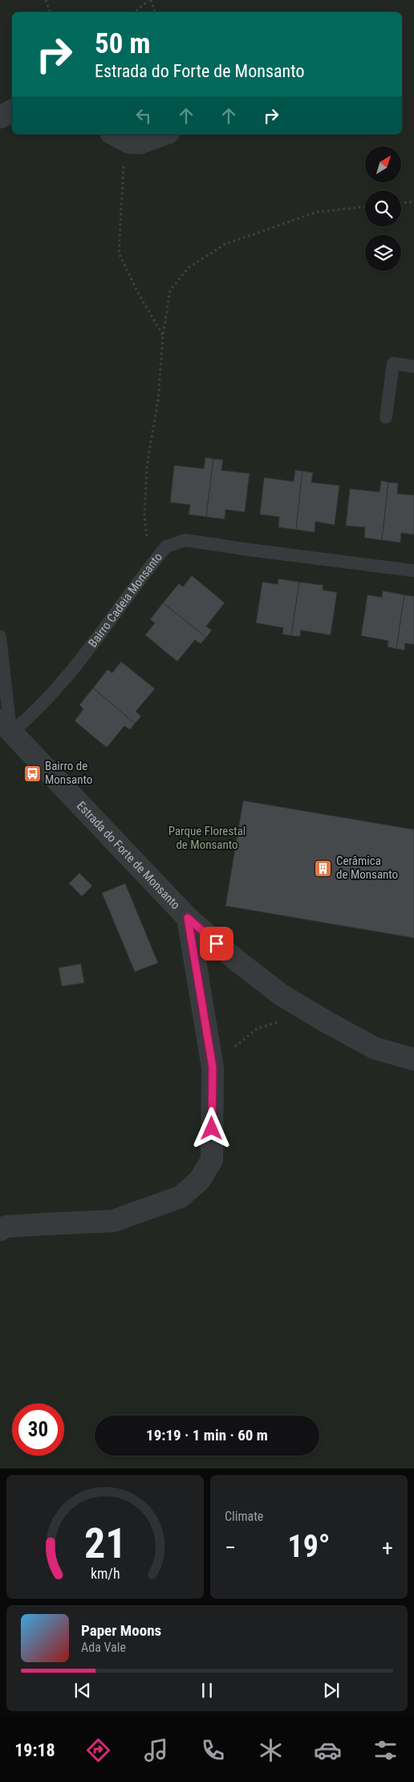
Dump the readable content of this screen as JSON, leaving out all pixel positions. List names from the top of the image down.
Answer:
{
  "streets": {
    "street": ["Estrada do Forte de Monsanto"],
    "lane": ["Bairro Cadeia Monsanto"]
  },
  "crossings": [
    ["Bairro Cadeia Monsanto", "Estrada do Forte de Monsanto"]
  ],
  "parks": ["Parque Florestal de Monsanto"],
  "places": {
    "bus stop": ["Bairro de Monsanto"],
    "building": ["Cerâmica de Monsanto"]
  },
  "north": "top right",
  "page": {
    "turn": ["50 m", "Estrada do Forte de Monsanto"],
    "limit": "30",
    "trip": "19:19 · 1 min · 60 m",
    "tile": "Climate",
    "heat": ["−", "19°", "+"],
    "song": ["Paper Moons", "Ada Vale"],
    "tabs": "19:18",
    "gauge": ["21", "km/h"]
  }
}
